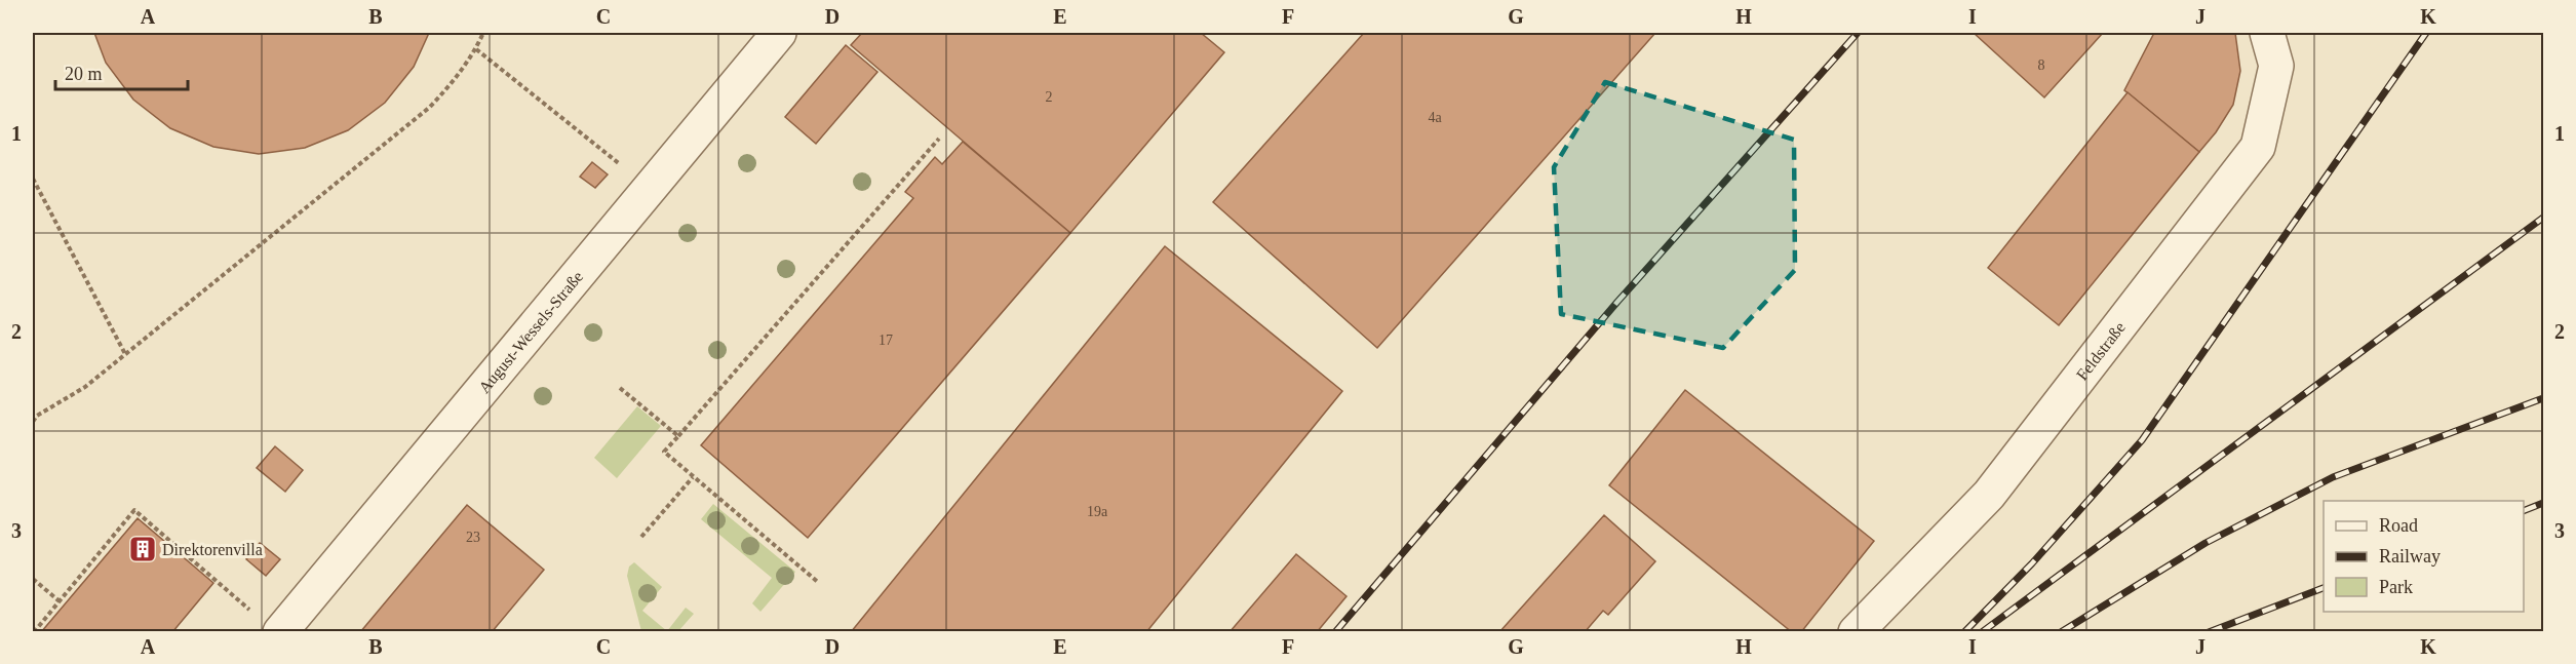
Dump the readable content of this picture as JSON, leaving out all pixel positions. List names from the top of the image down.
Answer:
{
  "streets": {
    "street": ["August-Wessels-Straße", "Feldstraße"]
  },
  "places": {
    "building": ["Direktorenvilla"]
  },
  "house_numbers": [
    "8",
    "2",
    "4a",
    "17",
    "19a",
    "23"
  ],
  "legend": ["Road", "Railway", "Park"],
  "scale_bar": "20 m",
  "grid": {
    "columns": [
      "A",
      "B",
      "C",
      "D",
      "E",
      "F",
      "G",
      "H",
      "I",
      "J",
      "K"
    ],
    "rows": ["1", "2", "3"]
  }
}
